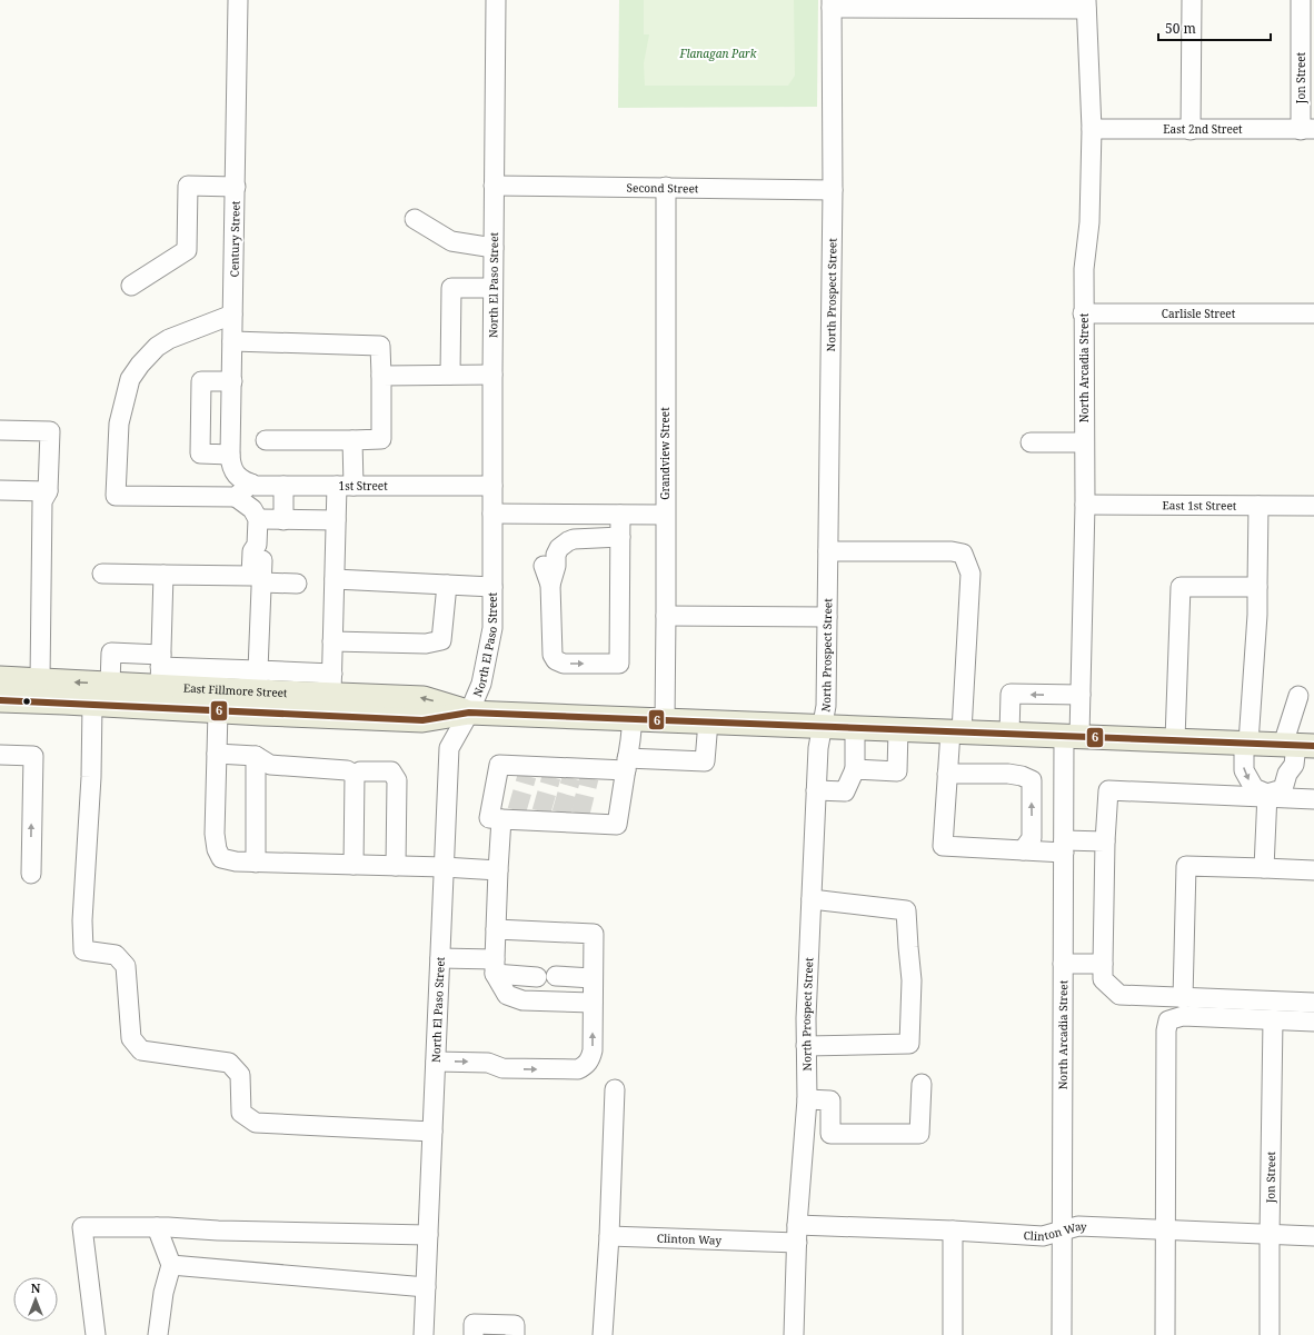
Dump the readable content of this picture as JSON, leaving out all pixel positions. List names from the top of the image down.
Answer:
{
  "streets": {
    "main road": ["East Fillmore Street"],
    "street": [
      "Jon Street",
      "East 2nd Street",
      "Second Street",
      "Century Street",
      "North El Paso Street",
      "North Prospect Street",
      "Carlisle Street",
      "North Arcadia Street",
      "Grandview Street",
      "1st Street",
      "East 1st Street",
      "Clinton Way"
    ]
  },
  "crossings": [
    ["Jon Street", "East 2nd Street"],
    ["Jon Street", "Clinton Way"],
    ["East 2nd Street", "North Arcadia Street"],
    ["Second Street", "North El Paso Street"],
    ["Second Street", "North Prospect Street"],
    ["Second Street", "Grandview Street"],
    ["Century Street", "1st Street"],
    ["North El Paso Street", "1st Street"],
    ["North El Paso Street", "East Fillmore Street"],
    ["North Prospect Street", "East Fillmore Street"],
    ["North Prospect Street", "Clinton Way"],
    ["Carlisle Street", "North Arcadia Street"],
    ["North Arcadia Street", "East 1st Street"],
    ["North Arcadia Street", "East Fillmore Street"],
    ["North Arcadia Street", "Clinton Way"],
    ["Grandview Street", "East Fillmore Street"]
  ],
  "parks": ["Flanagan Park"],
  "lines": ["transit line 6"],
  "scale_bar": "50 m",
  "north": "top"
}
